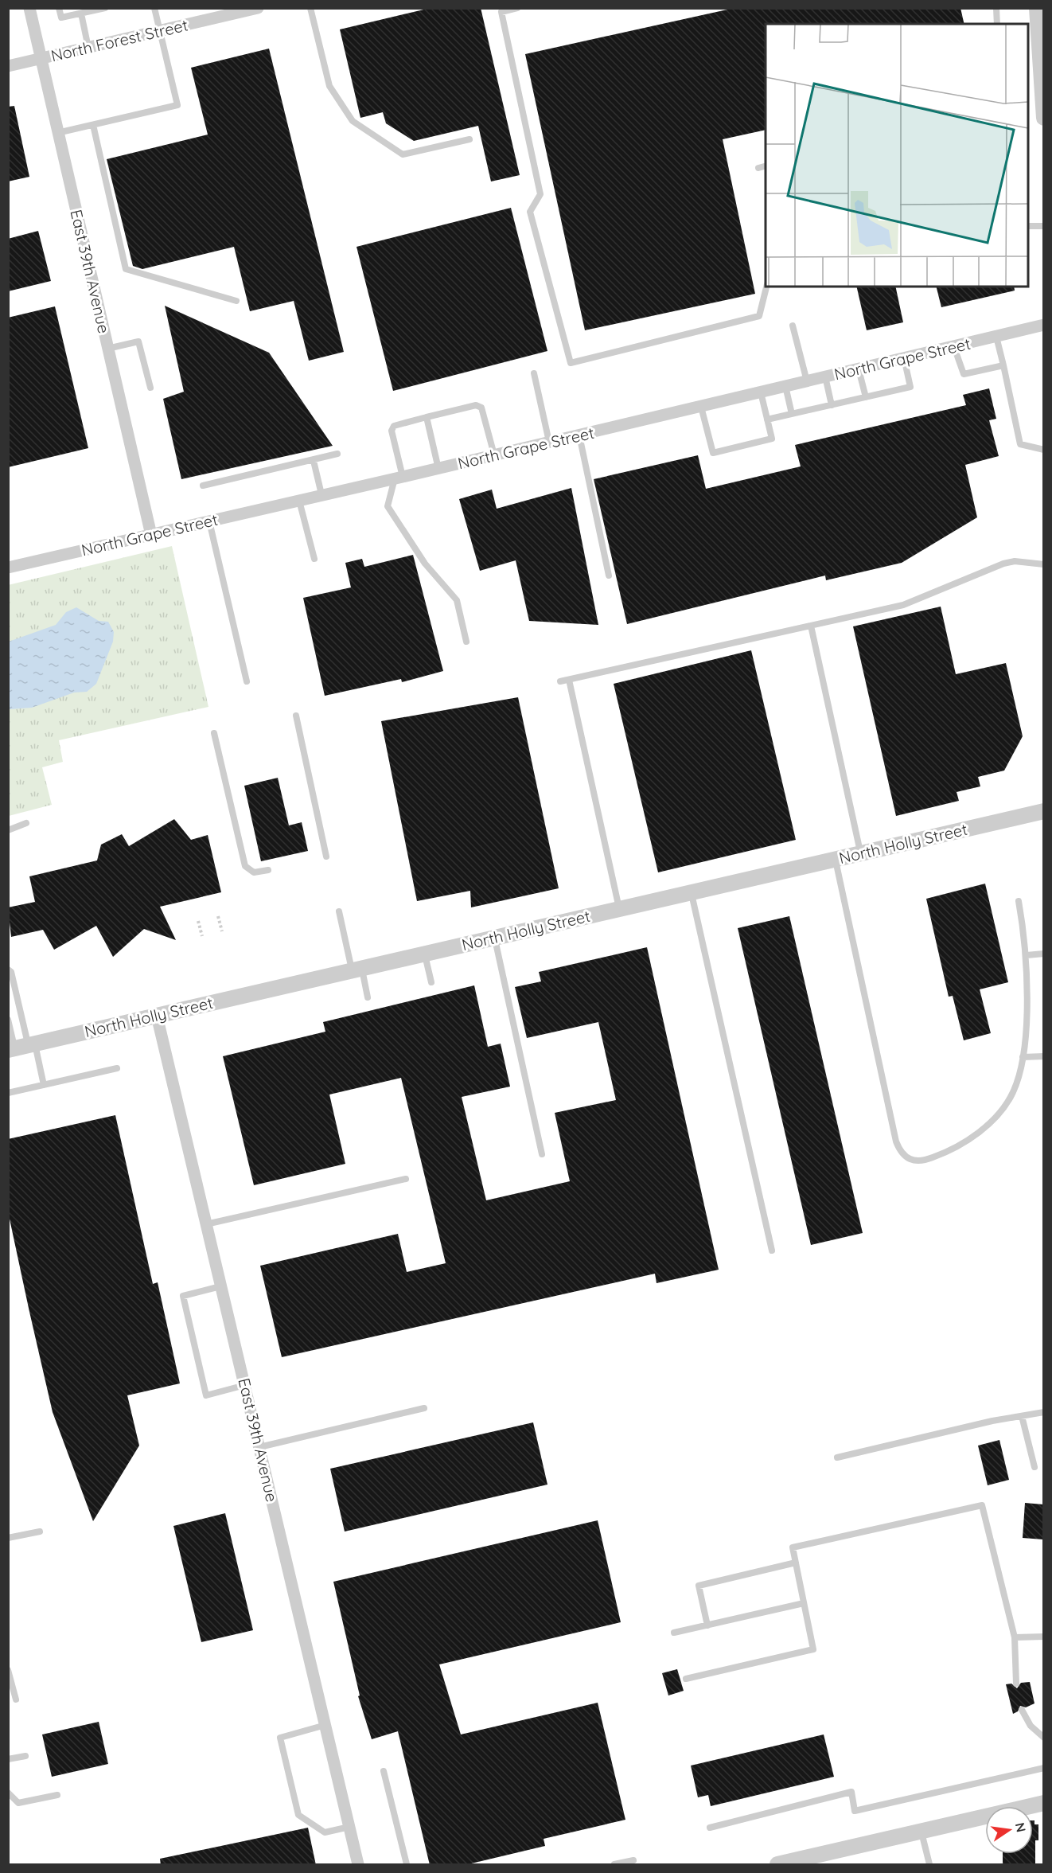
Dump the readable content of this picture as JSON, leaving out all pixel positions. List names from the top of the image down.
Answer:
{
  "streets": {
    "street": [
      "North Forest Street",
      "East 39th Avenue",
      "North Grape Street",
      "North Holly Street"
    ]
  },
  "crossings": [
    ["North Forest Street", "East 39th Avenue"],
    ["East 39th Avenue", "North Grape Street"],
    ["East 39th Avenue", "North Holly Street"]
  ],
  "north": "right"
}
